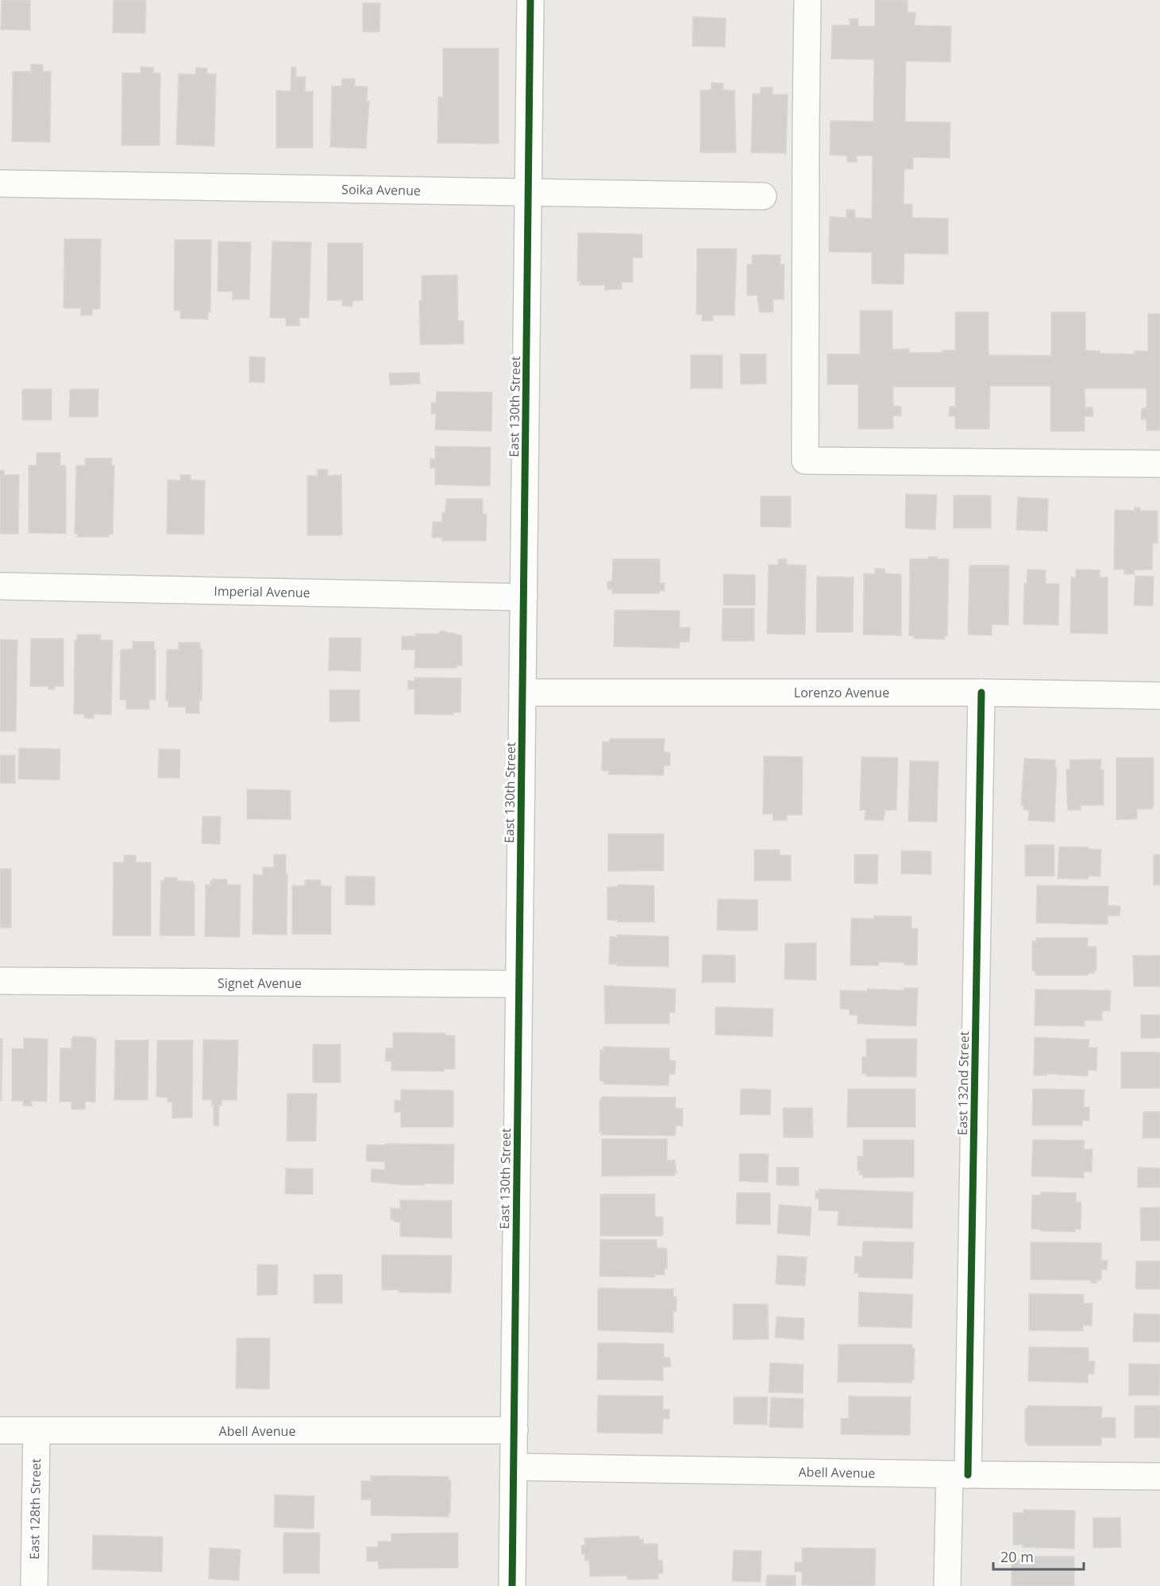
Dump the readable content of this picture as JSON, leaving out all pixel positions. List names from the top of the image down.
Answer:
{
  "streets": {
    "street": [
      "Soika Avenue",
      "East 130th Street",
      "Imperial Avenue",
      "Lorenzo Avenue",
      "Signet Avenue",
      "East 132nd Street",
      "Abell Avenue",
      "East 128th Street"
    ]
  },
  "crossings": [
    ["Soika Avenue", "East 130th Street"],
    ["East 130th Street", "Imperial Avenue"],
    ["East 130th Street", "Lorenzo Avenue"],
    ["East 130th Street", "Signet Avenue"],
    ["East 130th Street", "Abell Avenue"],
    ["Lorenzo Avenue", "East 132nd Street"],
    ["East 132nd Street", "Abell Avenue"],
    ["Abell Avenue", "East 128th Street"]
  ],
  "scale_bar": "20 m"
}
